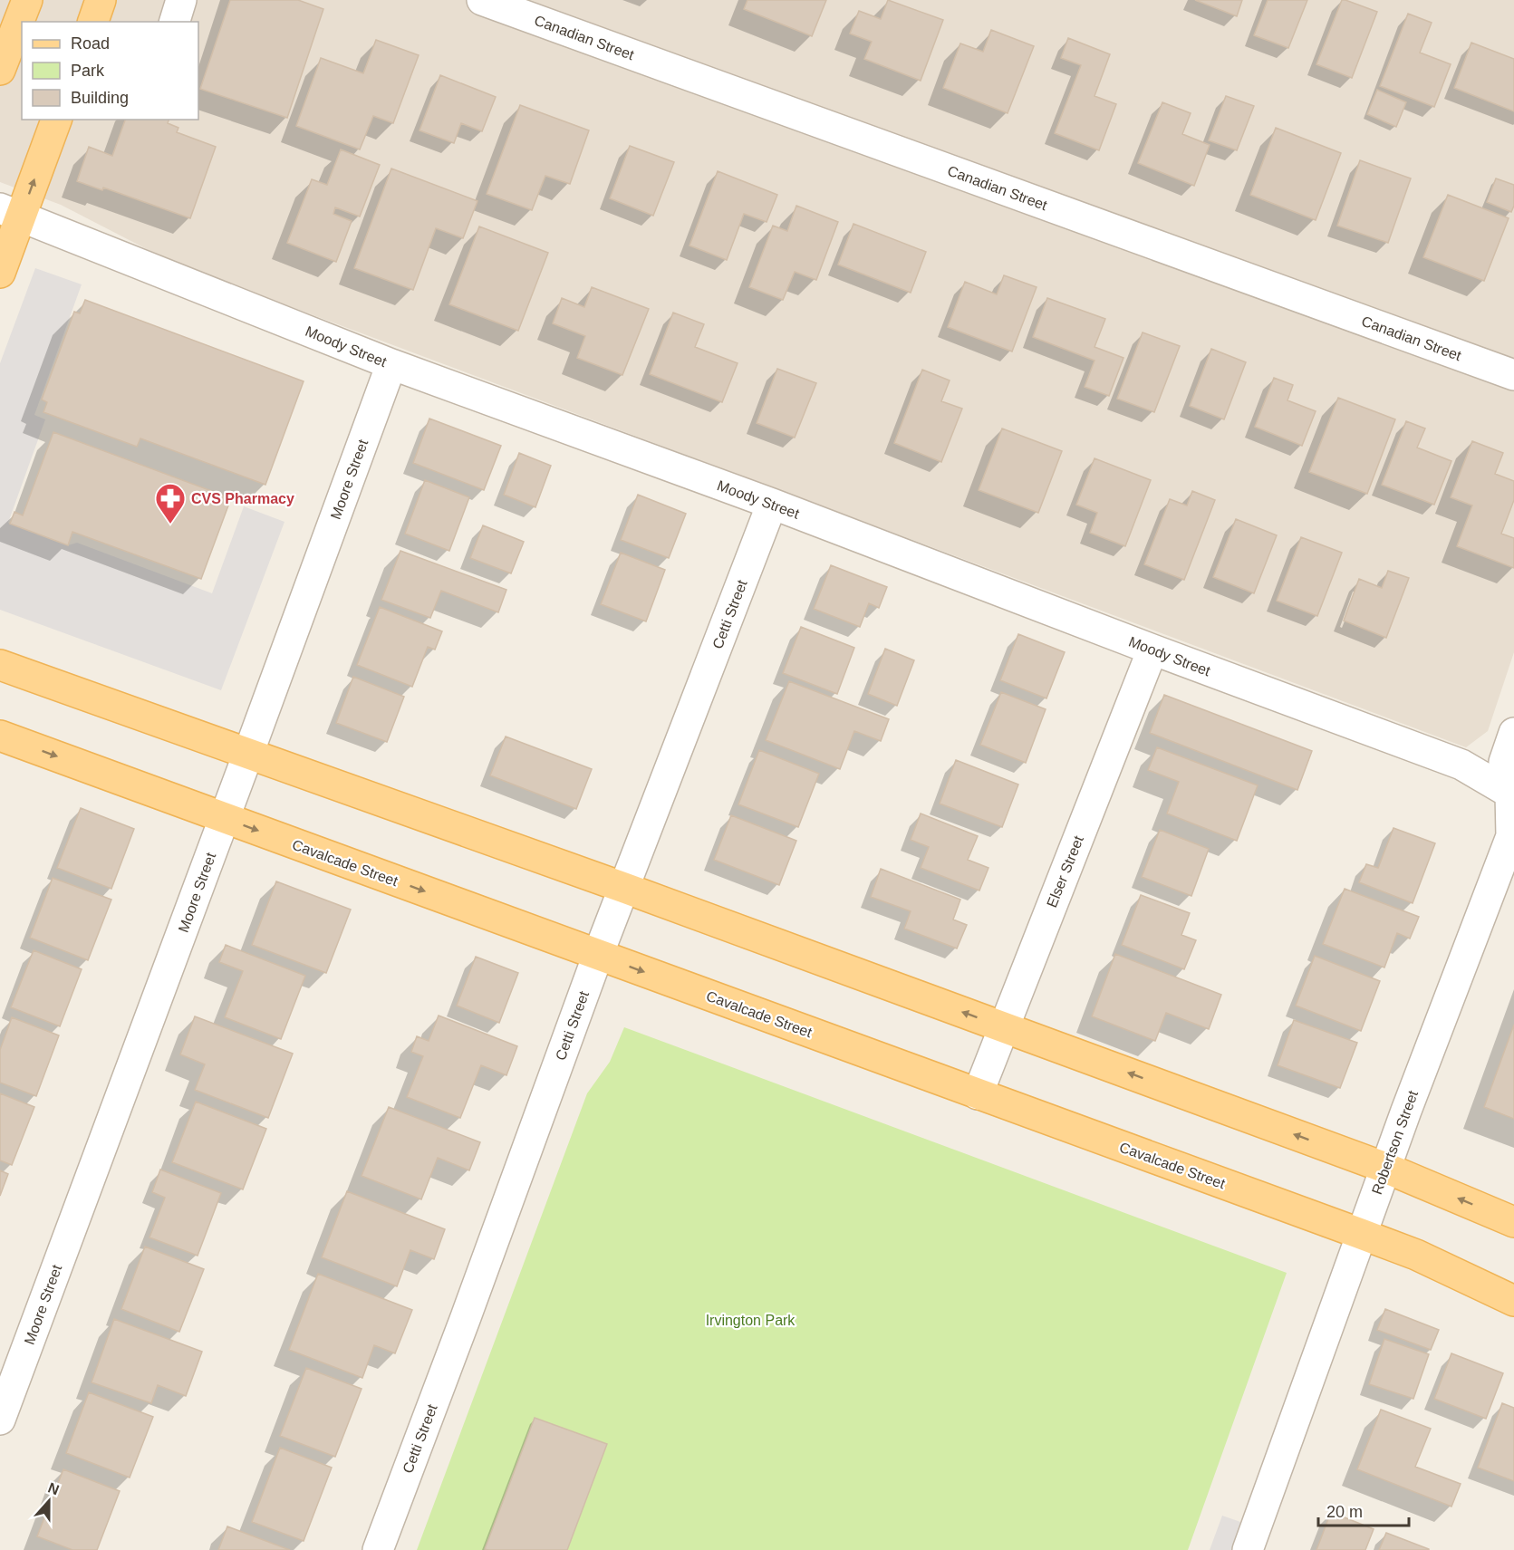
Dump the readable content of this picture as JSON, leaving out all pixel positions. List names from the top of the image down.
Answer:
{
  "streets": {
    "main road": ["Cavalcade Street"],
    "street": [
      "Canadian Street",
      "Moody Street",
      "Moore Street",
      "Cetti Street",
      "Elser Street",
      "Robertson Street"
    ]
  },
  "crossings": [
    ["Moody Street", "Moore Street"],
    ["Moody Street", "Cetti Street"],
    ["Moody Street", "Elser Street"],
    ["Moody Street", "Robertson Street"],
    ["Moore Street", "Cavalcade Street"],
    ["Cetti Street", "Cavalcade Street"],
    ["Cavalcade Street", "Elser Street"],
    ["Cavalcade Street", "Robertson Street"]
  ],
  "parks": ["Irvington Park"],
  "places": {
    "pharmacy": ["CVS Pharmacy"]
  },
  "legend": ["Road", "Park", "Building"],
  "scale_bar": "20 m",
  "north": "top"
}
